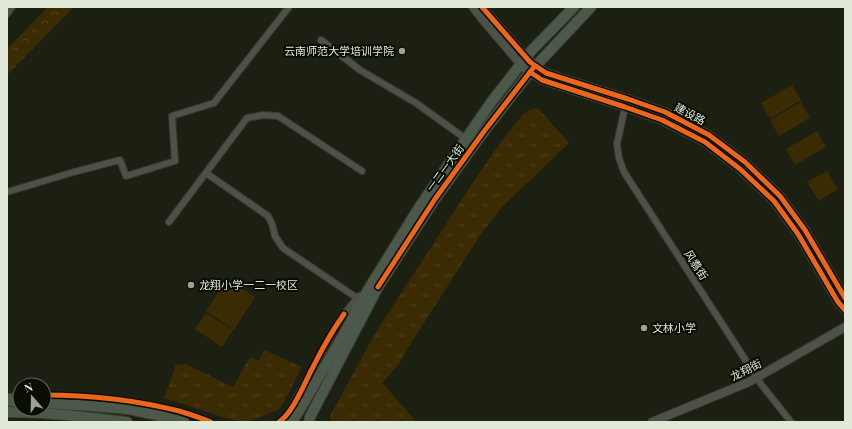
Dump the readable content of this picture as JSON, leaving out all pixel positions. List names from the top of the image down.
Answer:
{
  "streets": {
    "main road": ["一二一大街"],
    "street": ["建设路", "风翥街", "龙翔街"]
  },
  "crossings": [
    ["建设路", "一二一大街"],
    ["建设路", "风翥街"],
    ["风翥街", "龙翔街"]
  ],
  "places": ["云南师范大学培训学院", "龙翔小学一二一校区", "文林小学"],
  "north": "top"
}
